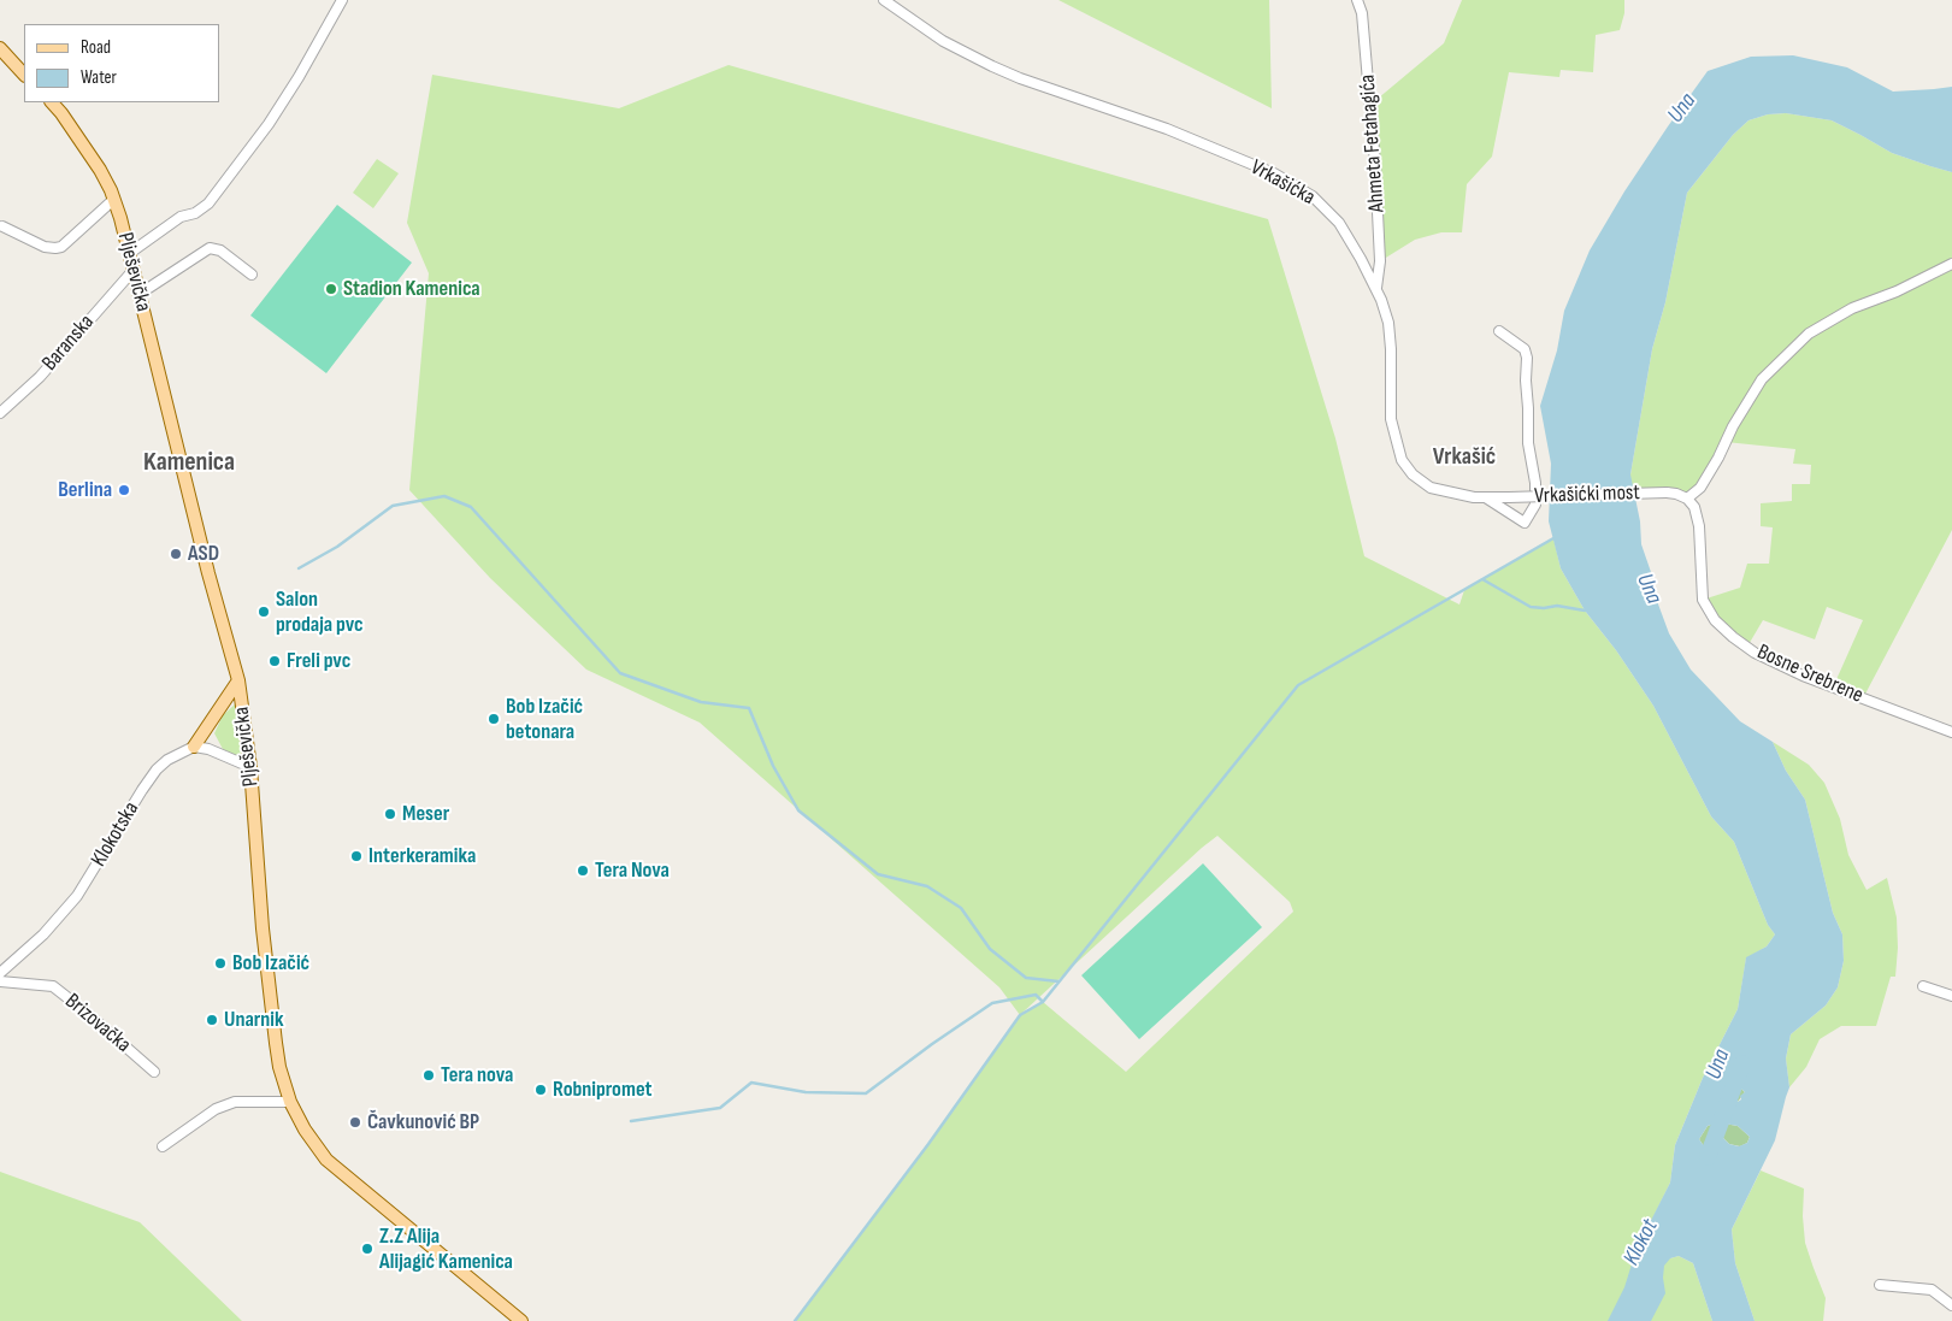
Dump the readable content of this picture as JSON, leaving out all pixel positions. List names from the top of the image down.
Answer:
{
  "streets": {
    "main road": ["Plješevička"],
    "street": [
      "Ahmeta Fetahagića",
      "Vrkašićka",
      "Baranska",
      "Vrkašićki most",
      "Bosne Srebrene",
      "Klokotska",
      "Brizovačka"
    ]
  },
  "crossings": [
    ["Ahmeta Fetahagića", "Vrkašićka"],
    ["Vrkašićka", "Vrkašićki most"],
    ["Plješevička", "Baranska"],
    ["Vrkašićki most", "Bosne Srebrene"]
  ],
  "districts": ["Vrkašić", "Kamenica"],
  "water": ["Una", "Klokot"],
  "places": [
    "Stadion Kamenica",
    "Berlina",
    "ASD",
    "Salon prodaja pvc",
    "Freli pvc",
    "Bob Izačić betonara",
    "Meser",
    "Interkeramika",
    "Tera Nova",
    "Bob Izačić",
    "Unarnik",
    "Tera nova",
    "Robnipromet",
    "Čavkunović BP",
    "Z.Z Alija Alijagić Kamenica"
  ],
  "legend": ["Road", "Water"]
}
